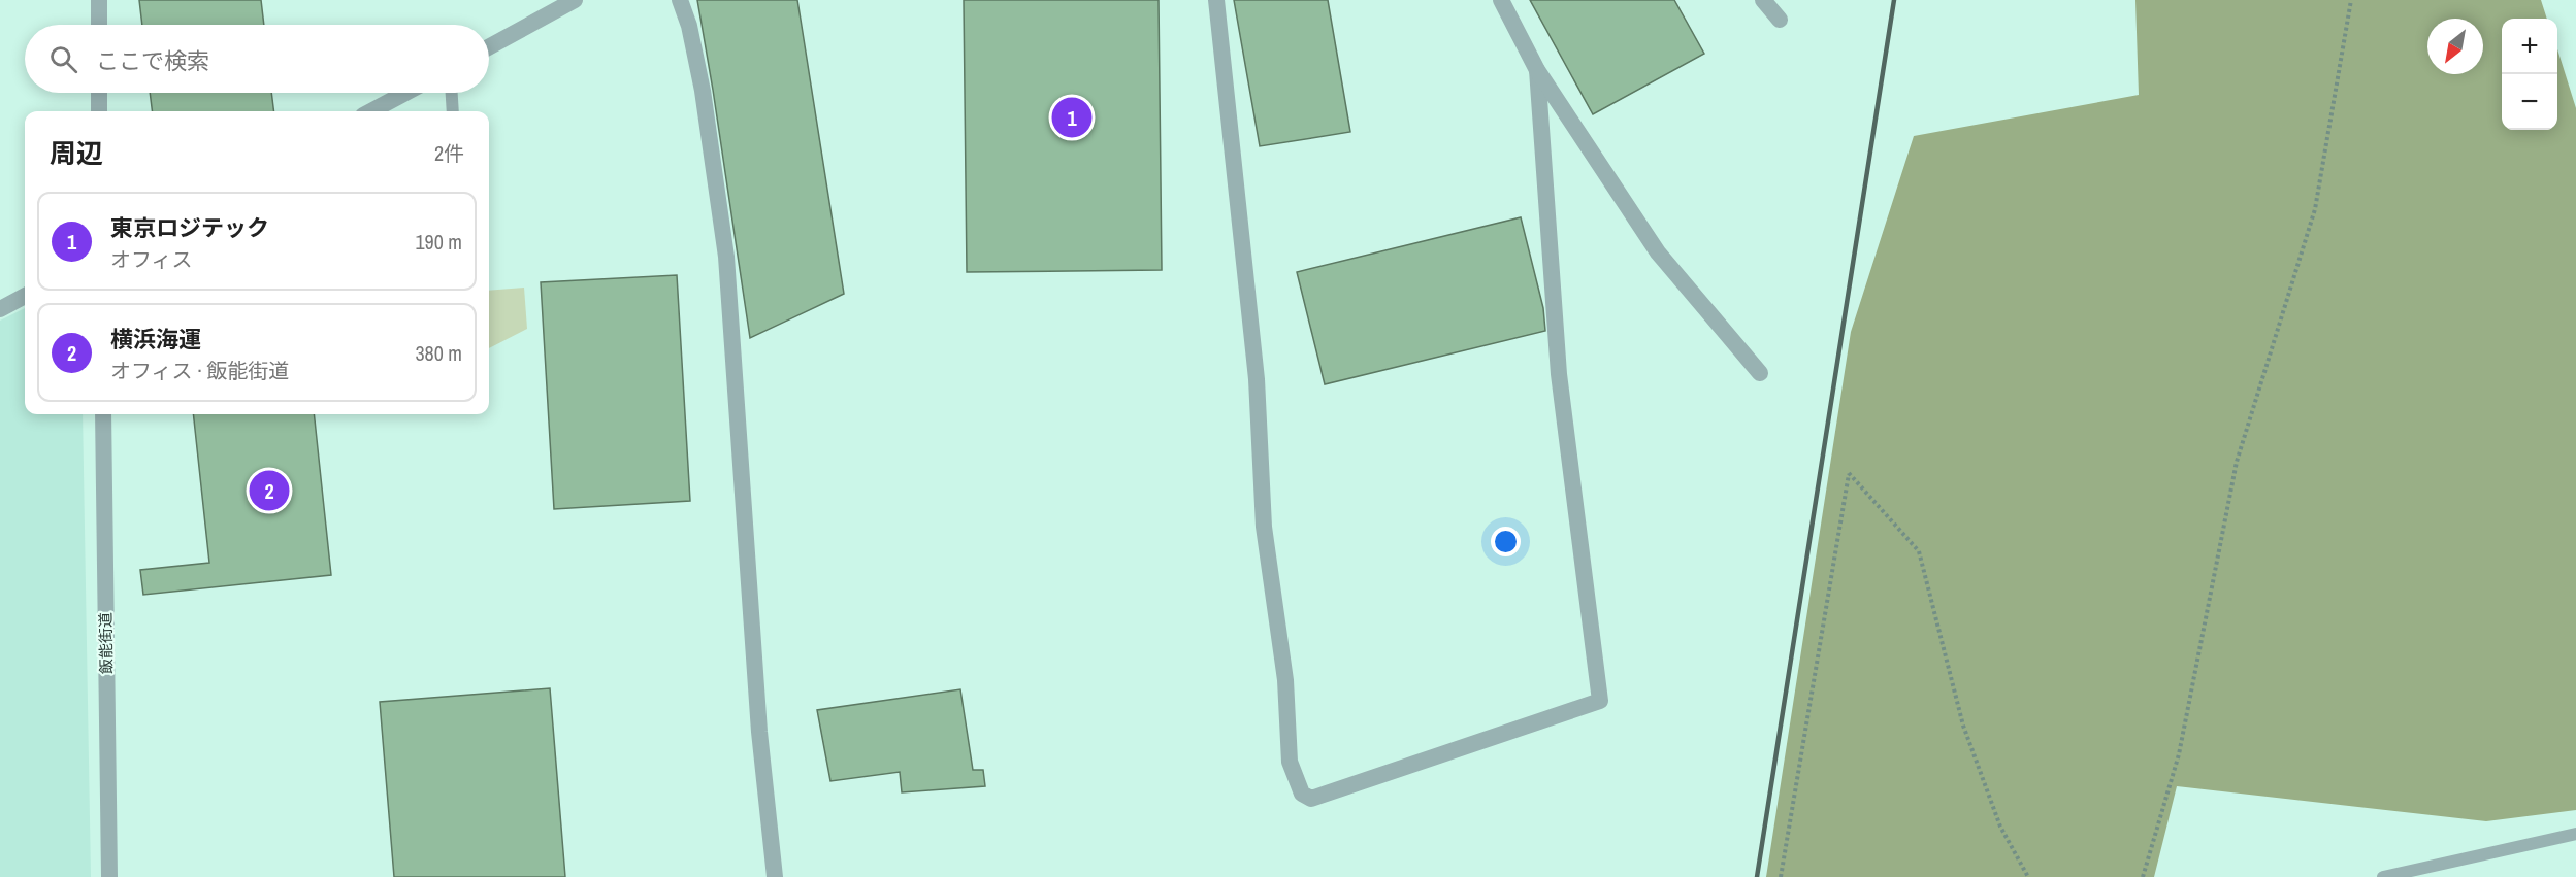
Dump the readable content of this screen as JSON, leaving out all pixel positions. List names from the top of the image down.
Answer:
{
  "streets": {
    "street": ["飯能街道"]
  },
  "north": "bottom left",
  "page": {
    "map_buttons": ["+", "−"],
    "search": "ここで検索",
    "pins": ["1", "2"],
    "heading": ["周辺", "2件"],
    "list": [
      {
        "mark": "1",
        "name": "東京ロジテック",
        "note": "オフィス",
        "value": "190 m"
      },
      {
        "mark": "2",
        "name": "横浜海運",
        "note": "オフィス · 飯能街道",
        "value": "380 m"
      }
    ]
  }
}
